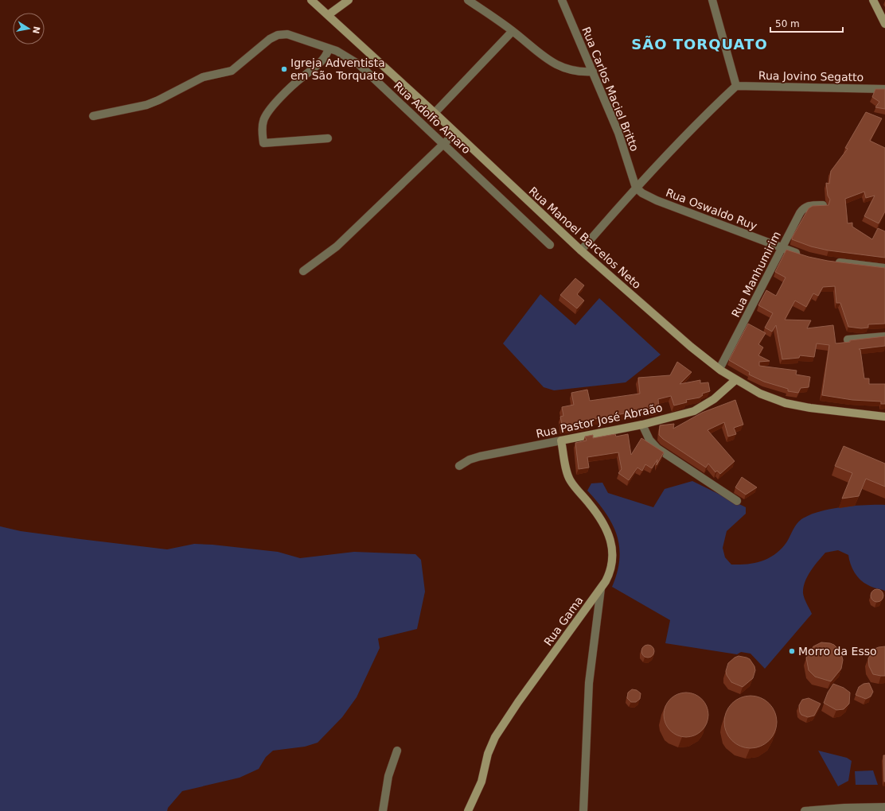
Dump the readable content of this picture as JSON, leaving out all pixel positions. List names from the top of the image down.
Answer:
{
  "streets": {
    "street": [
      "Rua Jovino Segatto",
      "Rua Carlos Maciel Britto",
      "Rua Adolfo Amaro",
      "Rua Oswaldo Ruy",
      "Rua Manoel Barcelos Neto",
      "Rua Manhumirim",
      "Rua Pastor José Abraão",
      "Rua Gama"
    ]
  },
  "crossings": [
    ["Rua Carlos Maciel Britto", "Rua Oswaldo Ruy"],
    ["Rua Oswaldo Ruy", "Rua Manhumirim"],
    ["Rua Manoel Barcelos Neto", "Rua Manhumirim"],
    ["Rua Manoel Barcelos Neto", "Rua Pastor José Abraão"],
    ["Rua Pastor José Abraão", "Rua Gama"]
  ],
  "districts": ["SÃO TORQUATO"],
  "places": ["Igreja Adventista em São Torquato", "Morro da Esso"],
  "scale_bar": "50 m",
  "north": "right"
}
